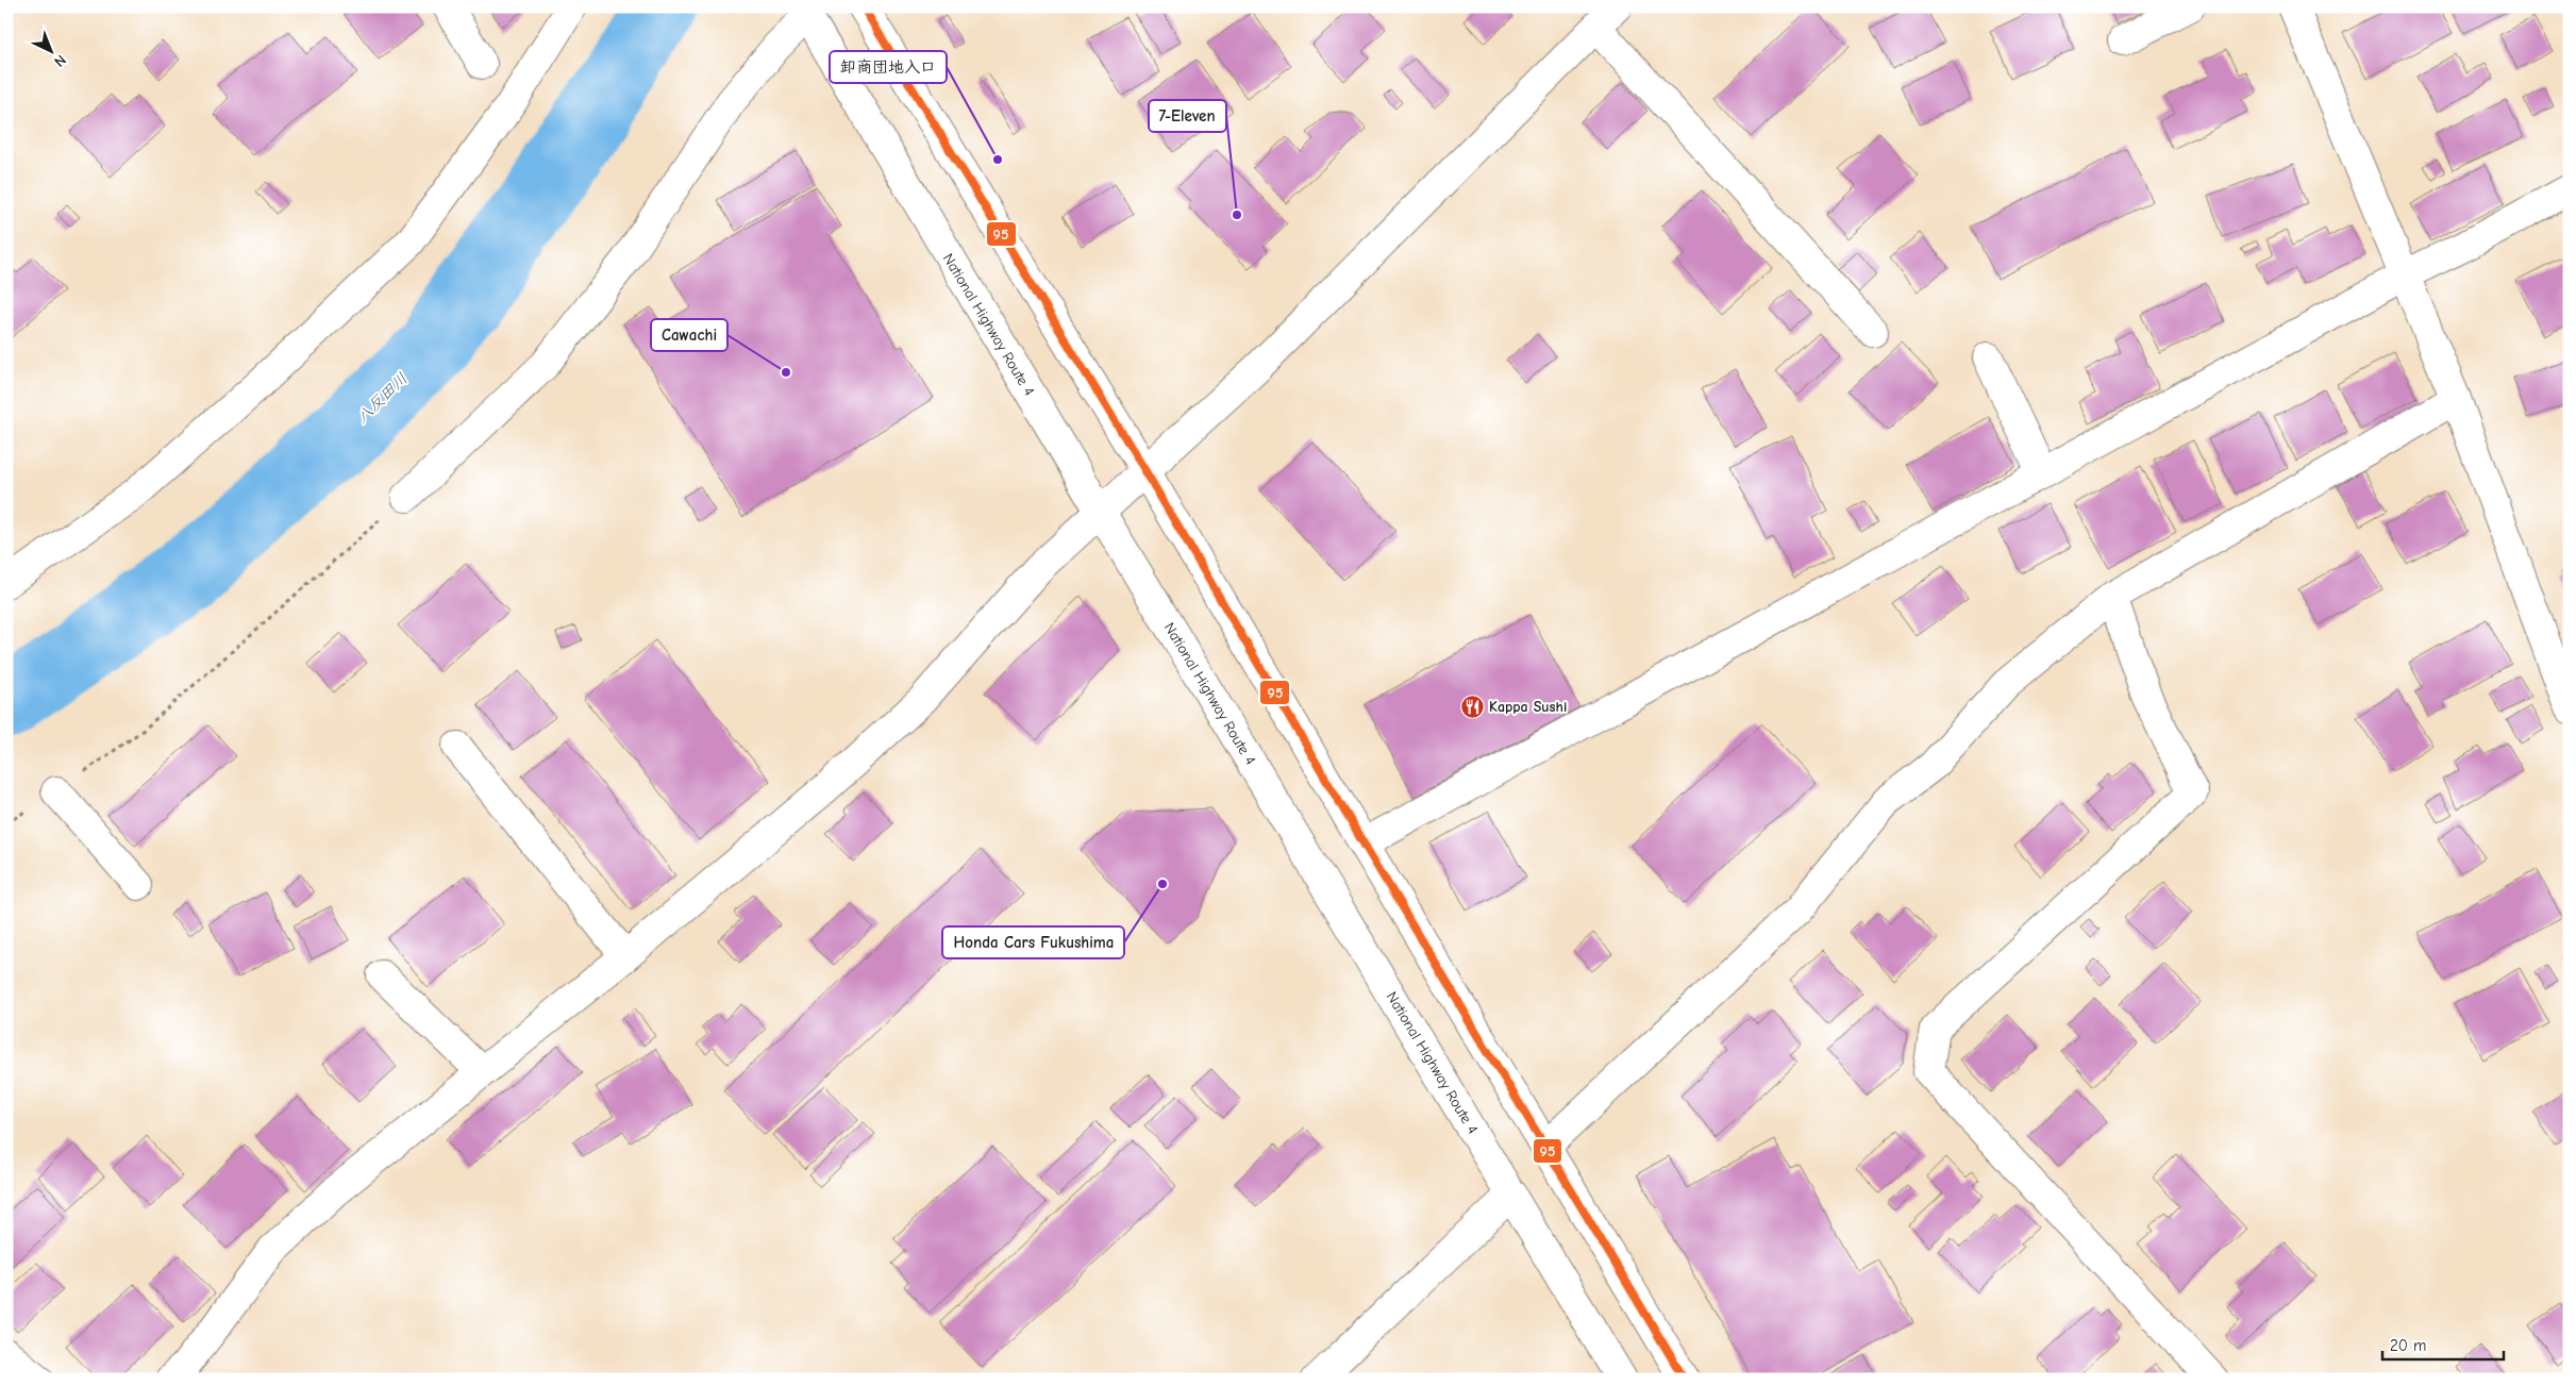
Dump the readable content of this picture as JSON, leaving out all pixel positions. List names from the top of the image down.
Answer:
{
  "streets": {
    "main road": ["National Highway Route 4"]
  },
  "water": ["八反田川"],
  "places": {
    "other": [
      "卸商団地入口",
      "7-Eleven",
      "Cawachi",
      "Honda Cars Fukushima"
    ],
    "restaurant": ["Kappa Sushi"]
  },
  "lines": ["transit line 95"],
  "scale_bar": "20 m",
  "north": "bottom right"
}
